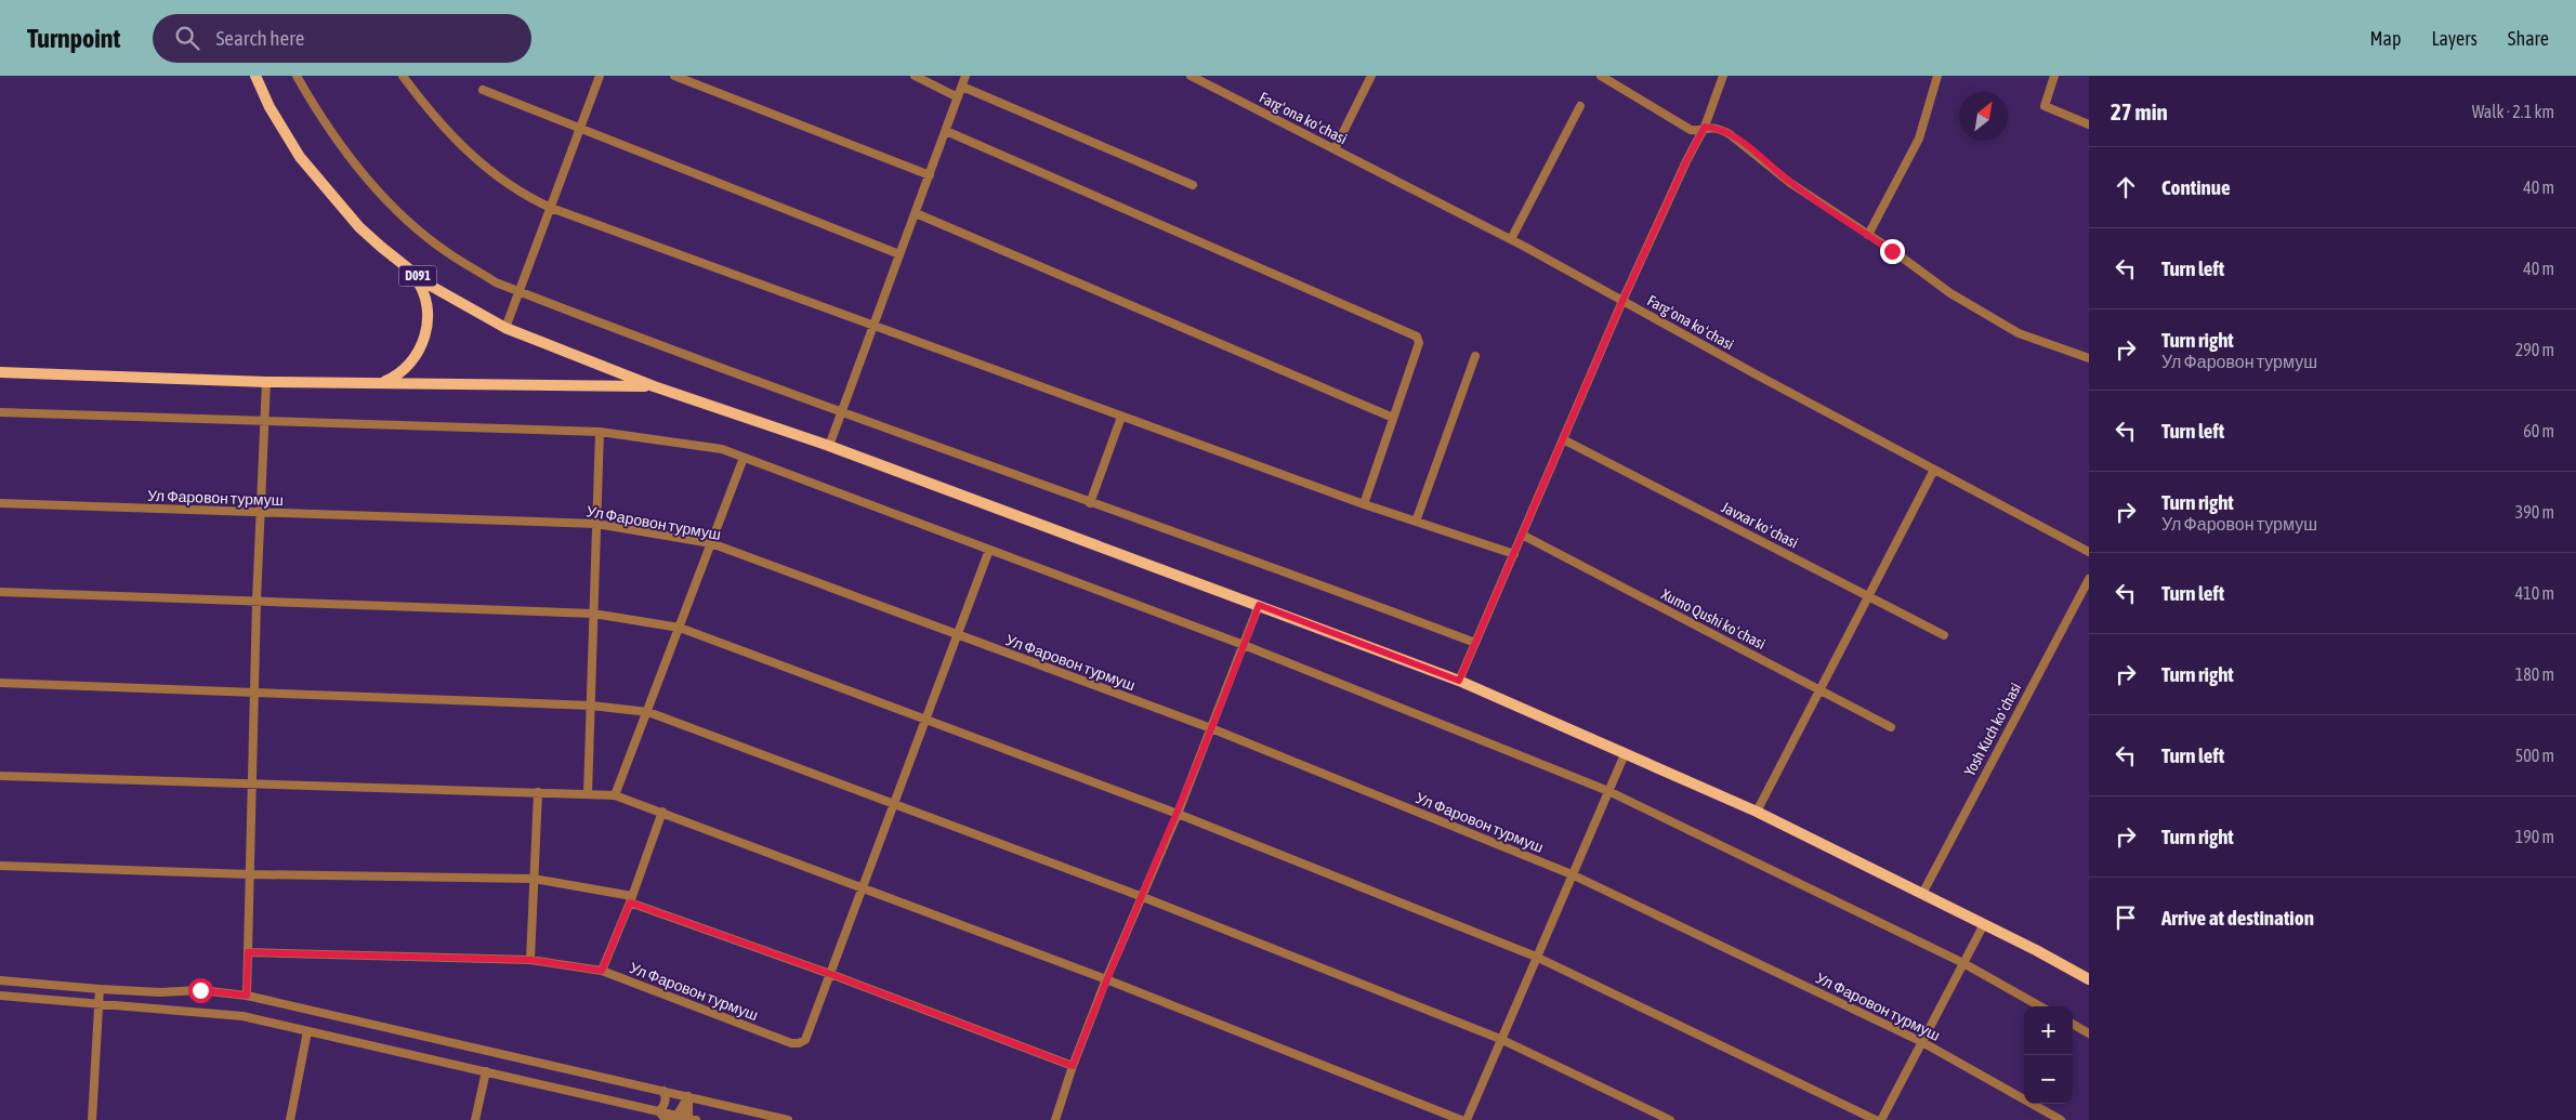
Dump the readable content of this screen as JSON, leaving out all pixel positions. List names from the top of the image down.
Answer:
{
  "streets": {
    "main road": ["D091"],
    "street": [
      "Fargʻona koʻchasi",
      "Ул Фаровон турмуш",
      "Javxar koʻchasi",
      "Xumo Qushi koʻchasi",
      "Yosh Kuch koʻchasi"
    ]
  },
  "crossings": [
    ["D091", "Yosh Kuch koʻchasi"]
  ],
  "north": "top right",
  "page": {
    "header": "Turnpoint",
    "search": "Search here",
    "nav": ["Map", "Layers", "Share"],
    "heading": ["27 min", "Walk · 2.1 km"],
    "list": [
      ["Continue", "40 m"],
      ["Turn left", "40 m"],
      ["Turn right", "Ул Фаровон турмуш", "290 m"],
      ["Turn left", "60 m"],
      ["Turn right", "Ул Фаровон турмуш", "390 m"],
      ["Turn left", "410 m"],
      ["Turn right", "180 m"],
      ["Turn left", "500 m"],
      ["Turn right", "190 m"],
      "Arrive at destination"
    ],
    "map_buttons": ["+", "−"]
  }
}
